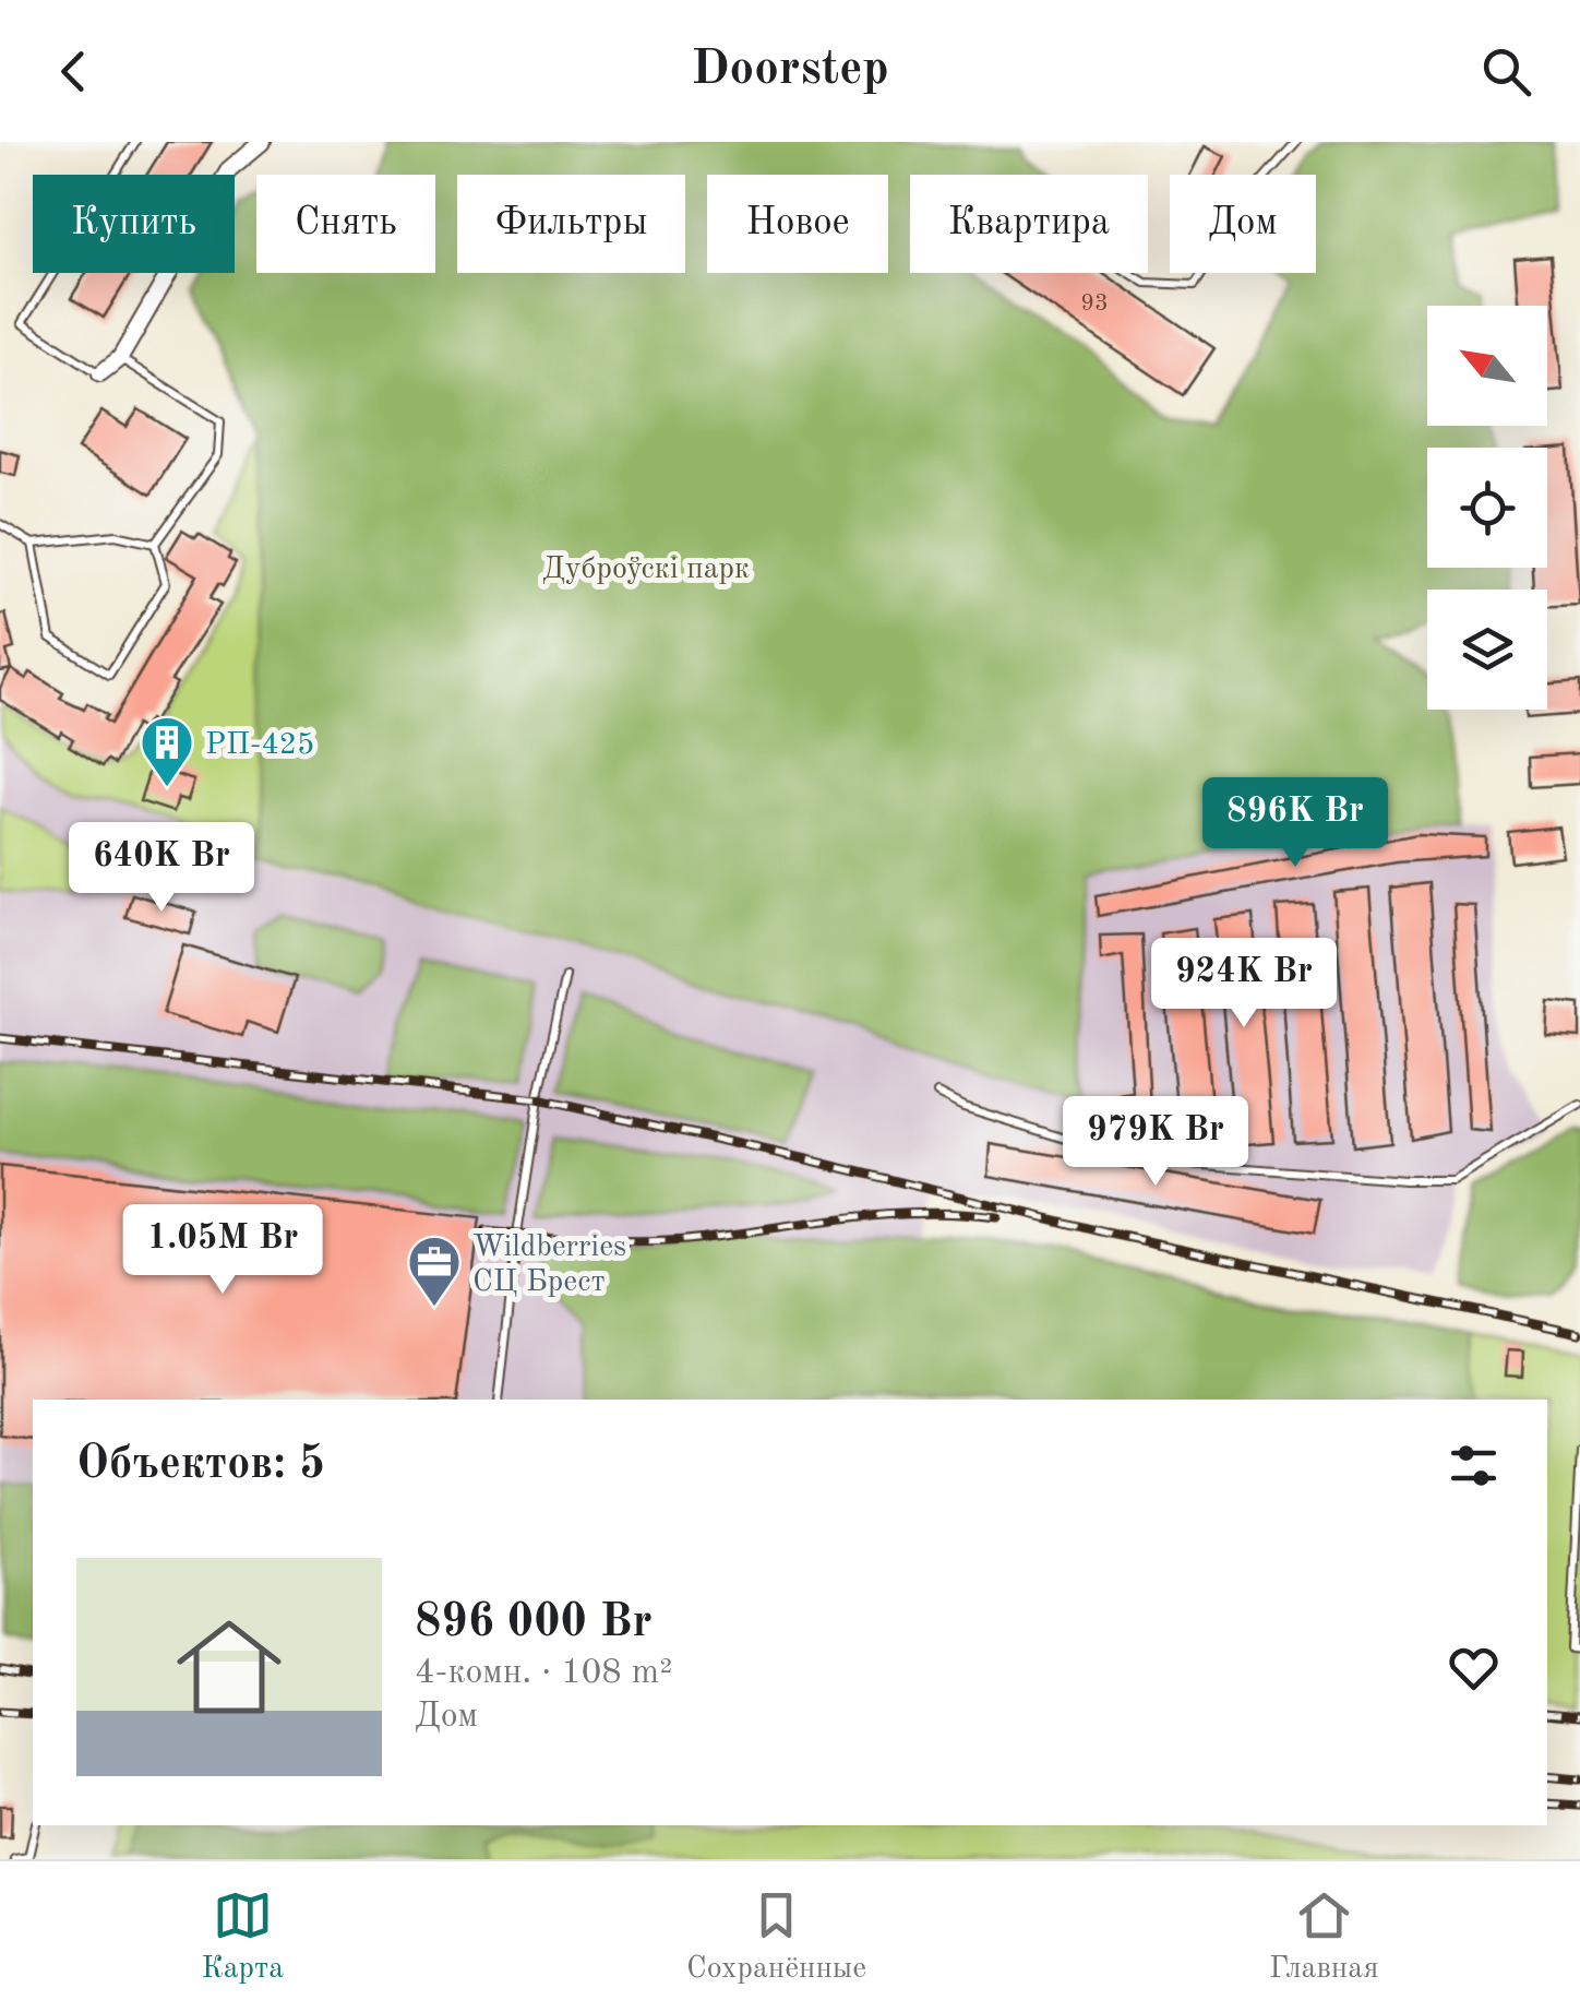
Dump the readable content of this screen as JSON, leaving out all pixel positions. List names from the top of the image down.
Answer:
{
  "parks": ["Дуброўскі парк"],
  "places": {
    "building": ["РП-425"],
    "office": ["Wildberries СЦ Брест"]
  },
  "house_numbers": ["93"],
  "north": "top left",
  "page": {
    "header": "Doorstep",
    "chip": [
      "Купить",
      "Снять",
      "Фильтры",
      "Новое",
      "Квартира",
      "Дом"
    ],
    "price": [
      "896K Br",
      "640K Br",
      "924K Br",
      "979K Br",
      "1.05M Br"
    ],
    "heading": "Объектов: 5",
    "list": [
      {
        "name": "896 000 Br",
        "note": "4-комн. · 108 m² · Дом"
      }
    ],
    "tabs": ["Карта", "Сохранённые", "Главная"]
  }
}
